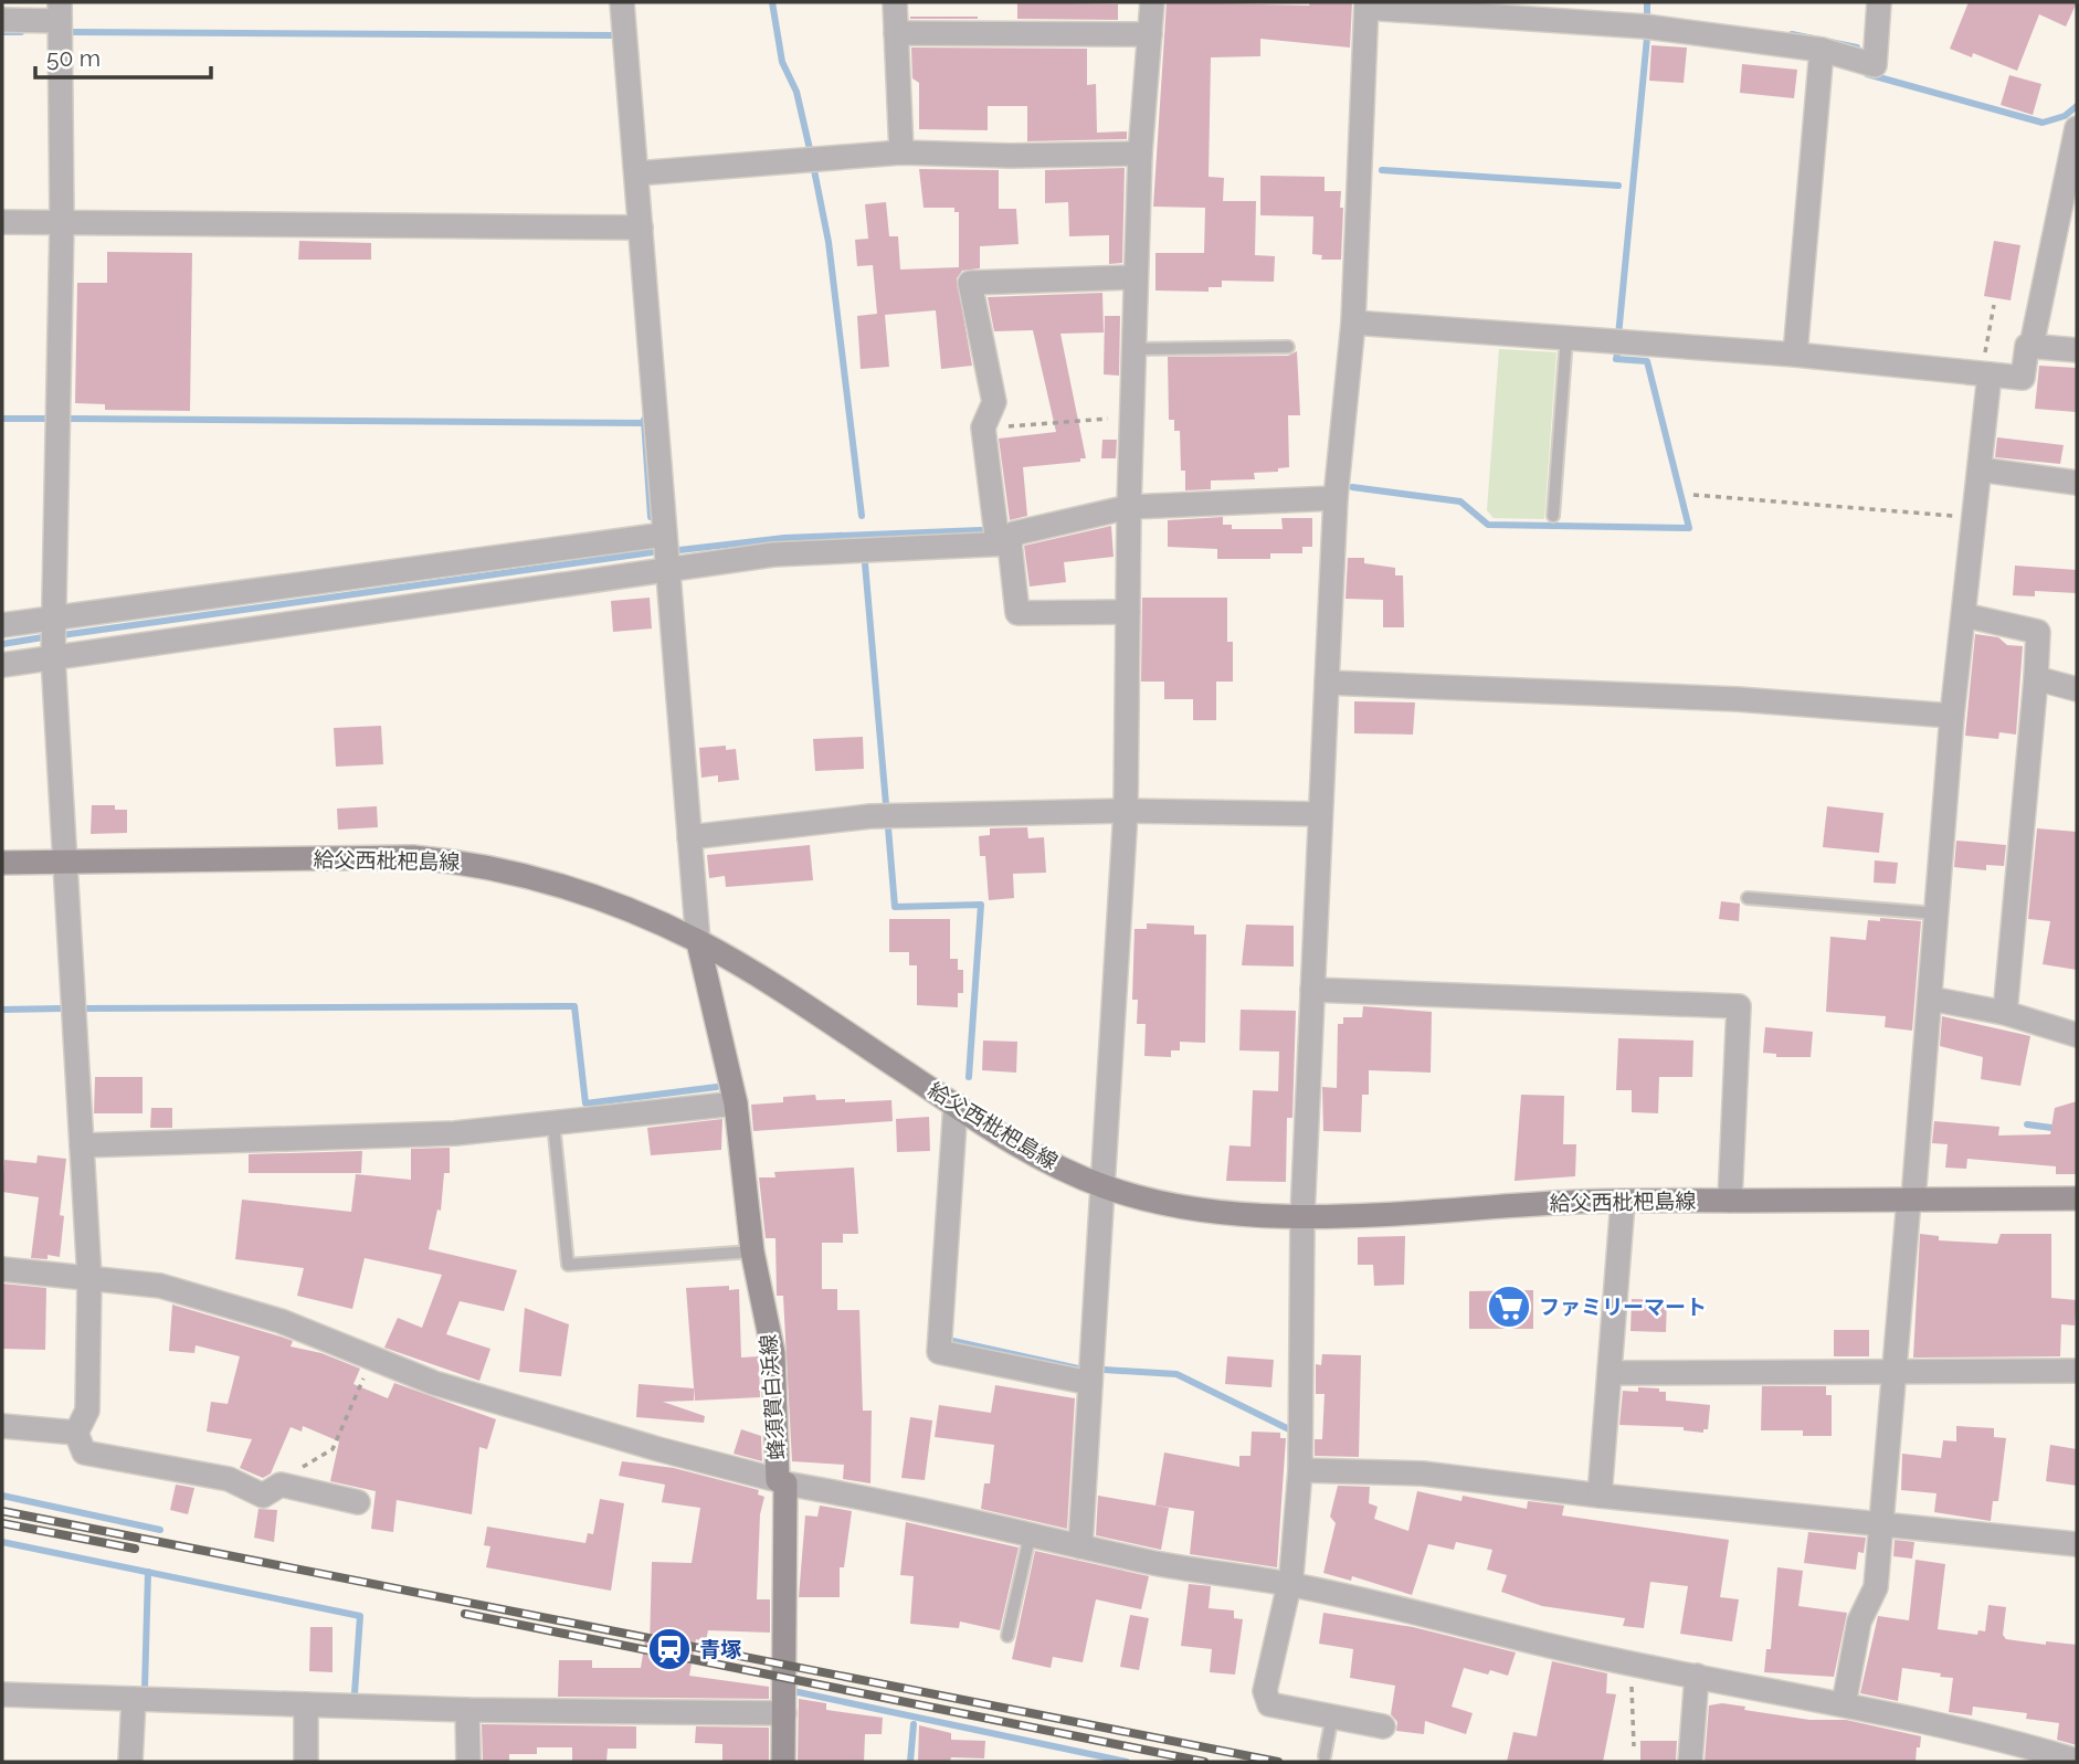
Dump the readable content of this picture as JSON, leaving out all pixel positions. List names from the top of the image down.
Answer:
{
  "streets": {
    "main road": ["給父西枇杷島線", "蜂須賀白浜線"]
  },
  "crossings": [
    ["給父西枇杷島線", "蜂須賀白浜線"]
  ],
  "places": {
    "supermarket": ["ファミリーマート"],
    "station": ["青塚"]
  },
  "scale_bar": "50 m"
}
